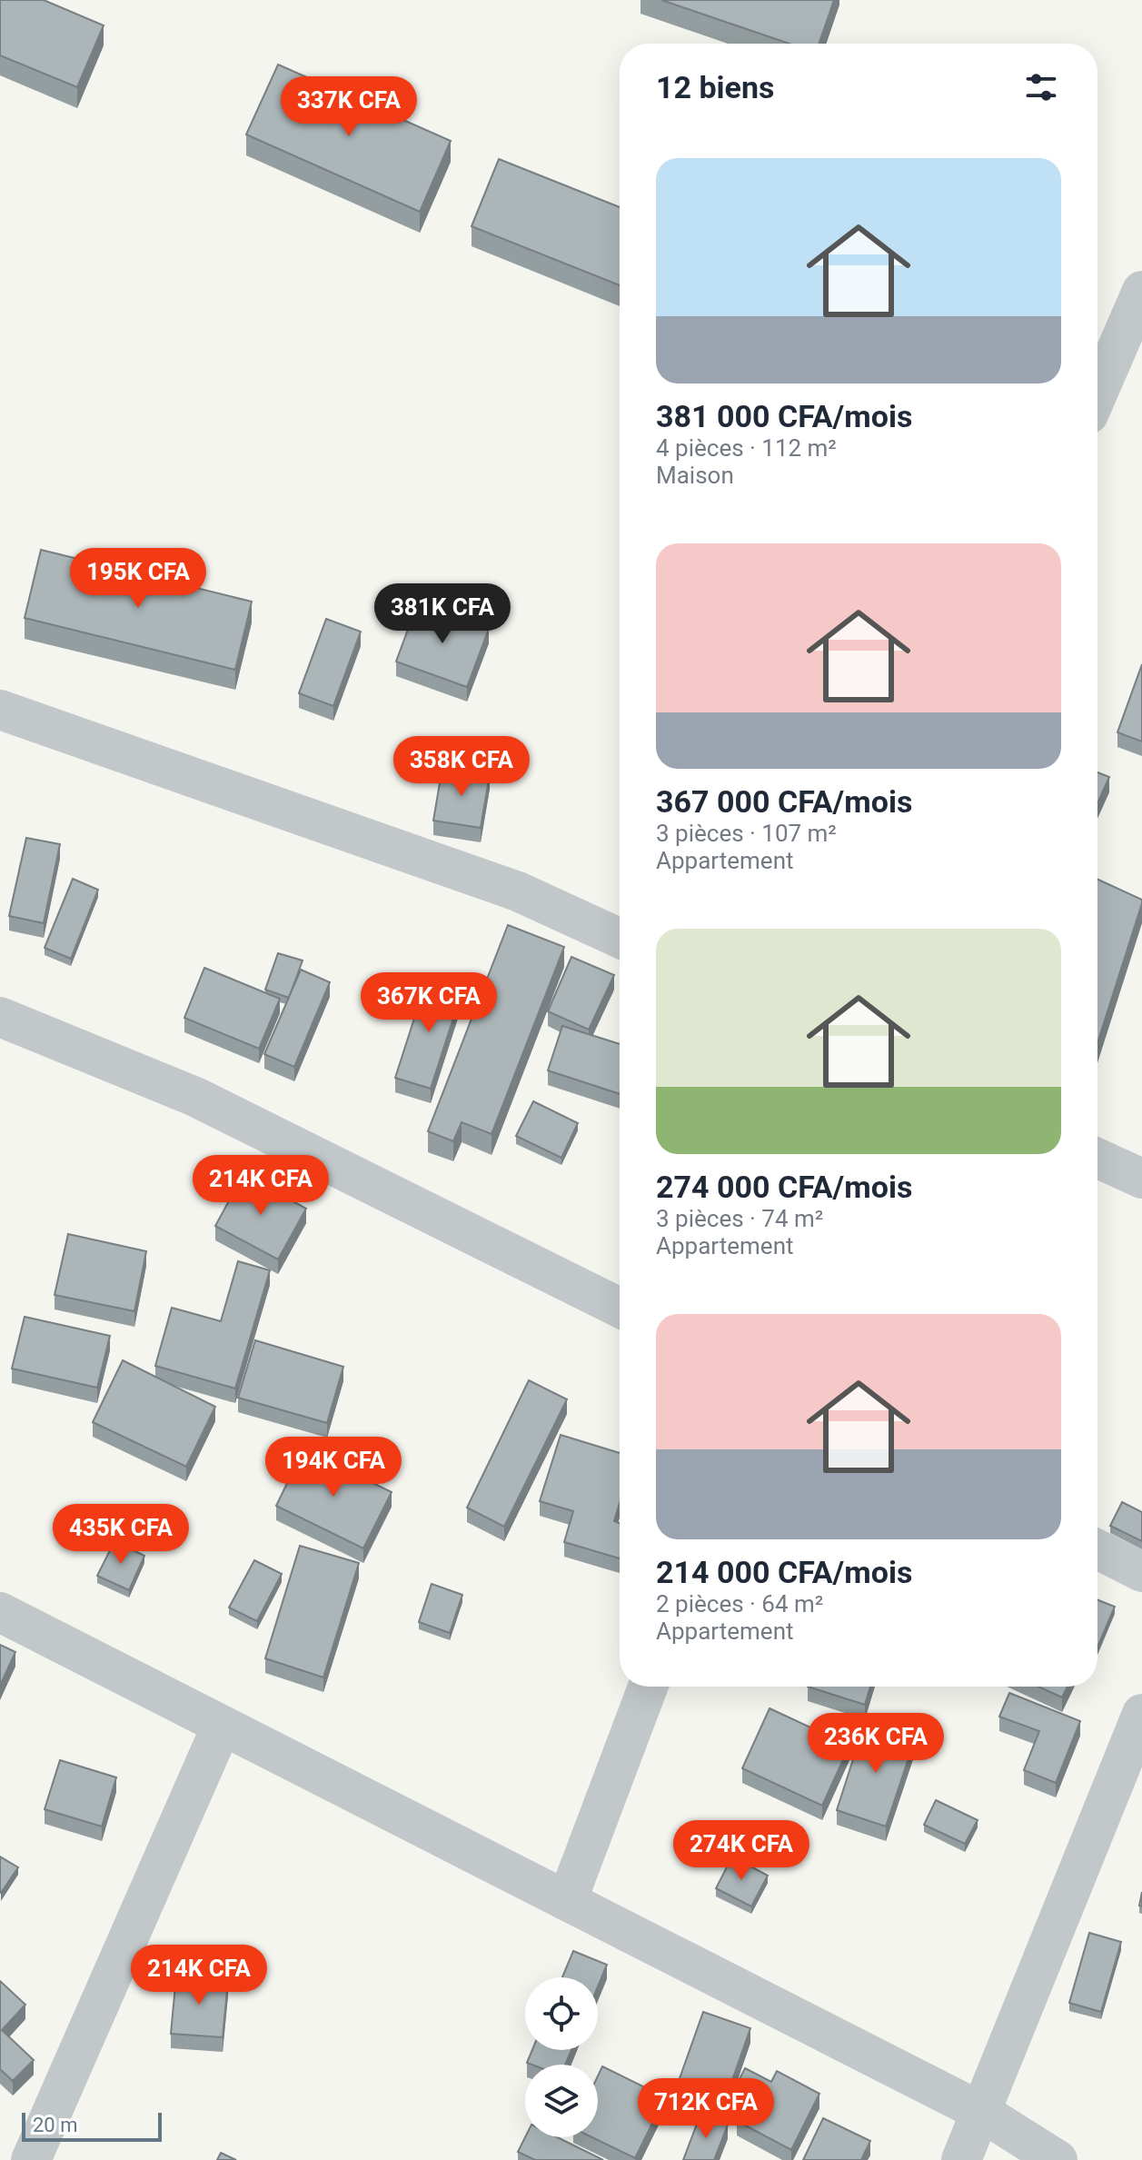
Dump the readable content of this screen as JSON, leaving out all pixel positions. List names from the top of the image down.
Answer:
{
  "scale_bar": "20 m",
  "page": {
    "heading": "12 biens",
    "price": [
      "337K CFA",
      "195K CFA",
      "381K CFA",
      "358K CFA",
      "367K CFA",
      "214K CFA",
      "194K CFA",
      "435K CFA",
      "236K CFA",
      "274K CFA",
      "214K CFA",
      "712K CFA"
    ],
    "list": [
      {
        "name": "381 000 CFA/mois",
        "note": "4 pièces · 112 m² · Maison"
      },
      {
        "name": "367 000 CFA/mois",
        "note": "3 pièces · 107 m² · Appartement"
      },
      {
        "name": "274 000 CFA/mois",
        "note": "3 pièces · 74 m² · Appartement"
      },
      {
        "name": "214 000 CFA/mois",
        "note": "2 pièces · 64 m² · Appartement"
      }
    ],
    "scale": "20 m"
  }
}
